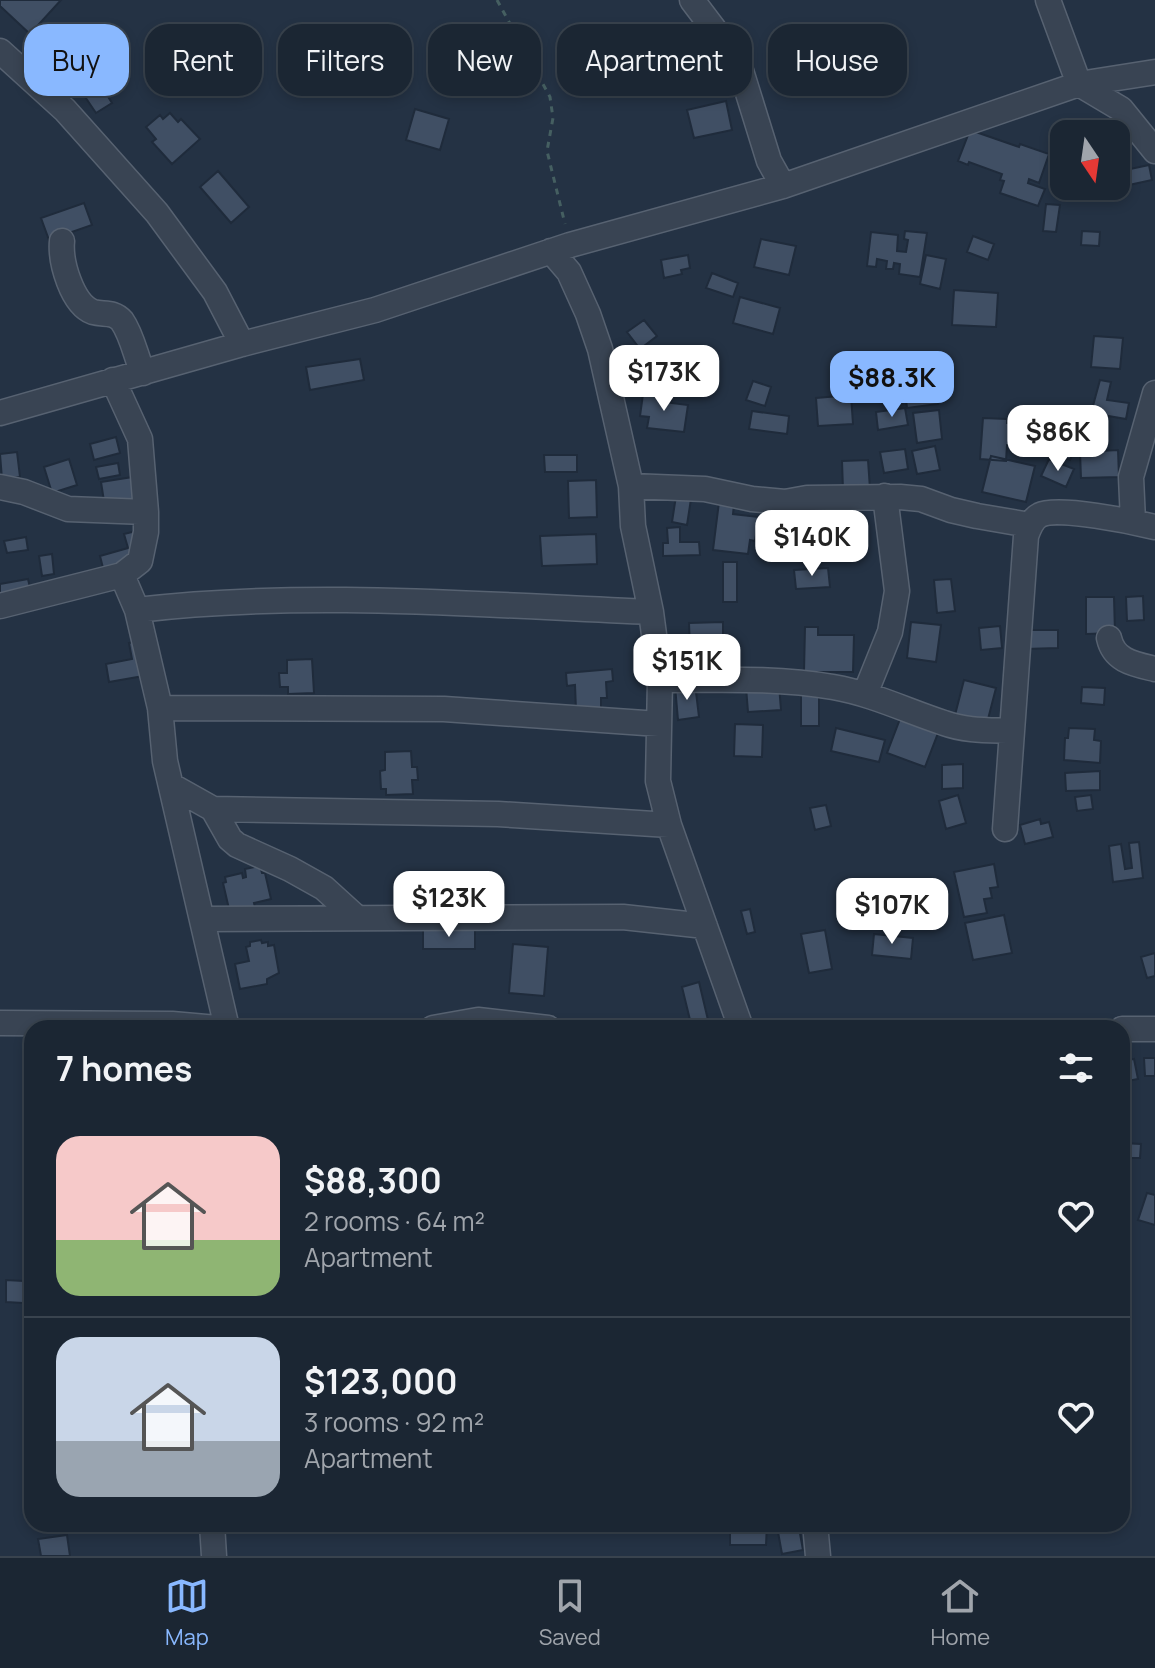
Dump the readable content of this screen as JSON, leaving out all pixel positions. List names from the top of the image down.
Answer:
{
  "north": "bottom",
  "page": {
    "chip": [
      "Buy",
      "Rent",
      "Filters",
      "New",
      "Apartment",
      "House"
    ],
    "price": [
      "$173K",
      "$88.3K",
      "$86K",
      "$140K",
      "$151K",
      "$123K",
      "$107K"
    ],
    "heading": "7 homes",
    "list": [
      {
        "name": "$88,300",
        "note": "2 rooms · 64 m² · Apartment"
      },
      {
        "name": "$123,000",
        "note": "3 rooms · 92 m² · Apartment"
      }
    ],
    "tabs": ["Map", "Saved", "Home"]
  }
}
